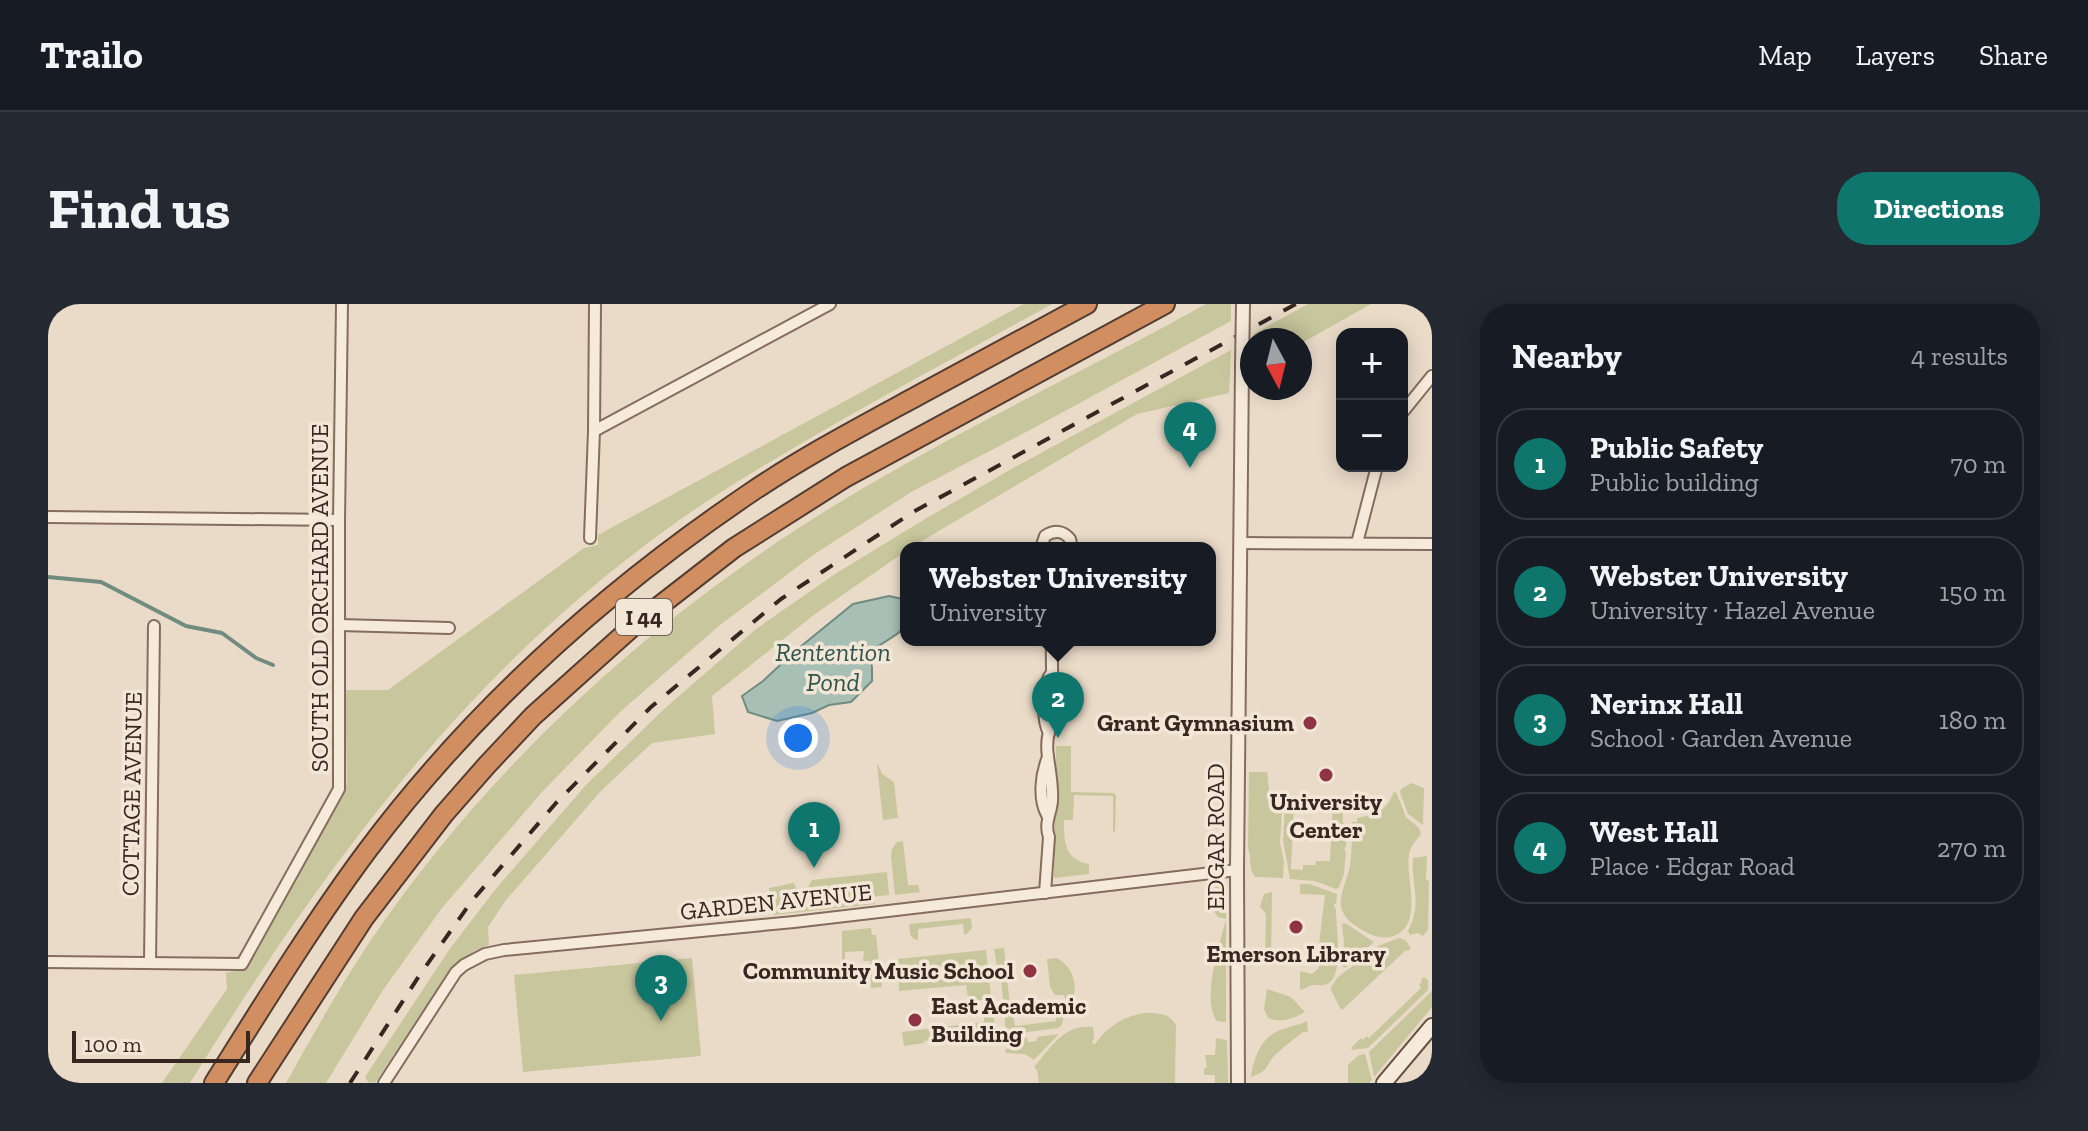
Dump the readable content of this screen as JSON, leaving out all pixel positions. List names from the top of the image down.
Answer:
{
  "streets": {
    "highway": ["I 44"],
    "street": [
      "SOUTH OLD ORCHARD AVENUE",
      "COTTAGE AVENUE",
      "EDGAR ROAD",
      "GARDEN AVENUE"
    ]
  },
  "crossings": [
    ["SOUTH OLD ORCHARD AVENUE", "COTTAGE AVENUE"],
    ["EDGAR ROAD", "GARDEN AVENUE"]
  ],
  "water": ["Rentention Pond"],
  "places": [
    "Grant Gymnasium",
    "University Center",
    "Emerson Library",
    "Community Music School",
    "East Academic Building"
  ],
  "scale_bar": "100 m",
  "north": "bottom",
  "page": {
    "header": "Trailo",
    "nav": ["Map", "Layers", "Share"],
    "buttons": "Directions",
    "title": "Find us",
    "heading": ["Nearby", "4 results"],
    "map_buttons": ["+", "−"],
    "pins": [
      "4",
      "2",
      "1",
      "3"
    ],
    "list": [
      {
        "mark": "1",
        "name": "Public Safety",
        "note": "Public building",
        "value": "70 m"
      },
      {
        "mark": "2",
        "name": "Webster University",
        "note": "University · Hazel Avenue",
        "value": "150 m"
      },
      {
        "mark": "3",
        "name": "Nerinx Hall",
        "note": "School · Garden Avenue",
        "value": "180 m"
      },
      {
        "mark": "4",
        "name": "West Hall",
        "note": "Place · Edgar Road",
        "value": "270 m"
      }
    ],
    "popup": ["Webster University", "University"],
    "scale": "100 m"
  }
}
